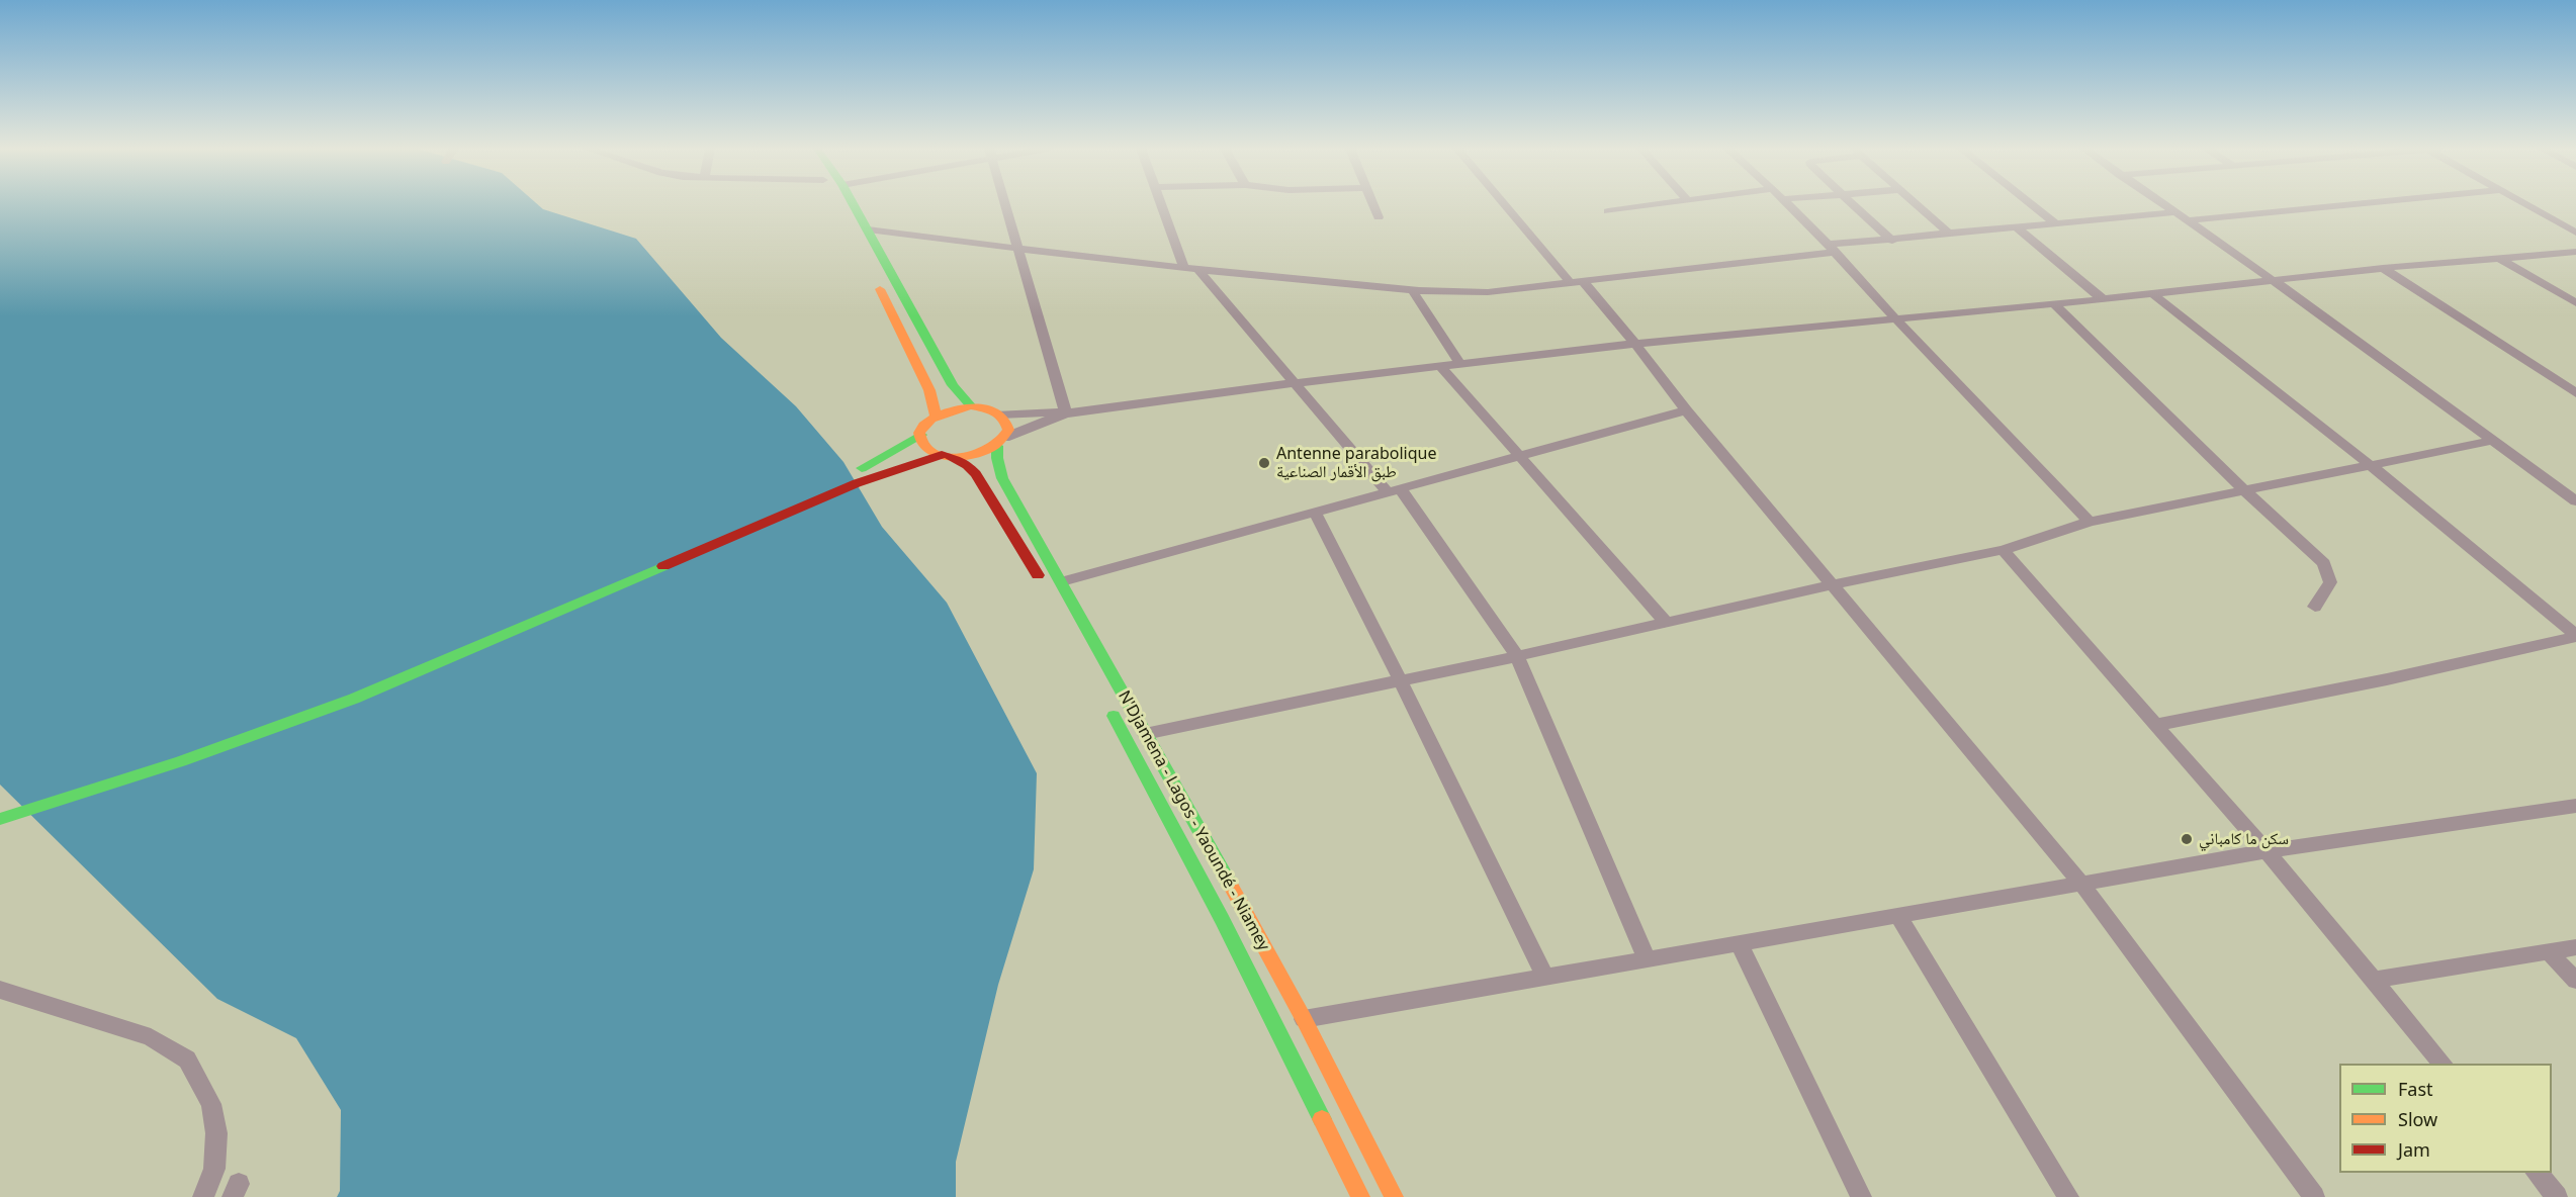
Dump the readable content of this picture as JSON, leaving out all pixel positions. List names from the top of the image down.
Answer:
{
  "streets": {
    "main road": ["N'Djamena - Lagos - Yaoundé - Niamey"]
  },
  "places": ["Antenne parabolique طبق الأقمار الصناعية", "سكن ما كامباني"],
  "legend": ["Fast", "Slow", "Jam"]
}
